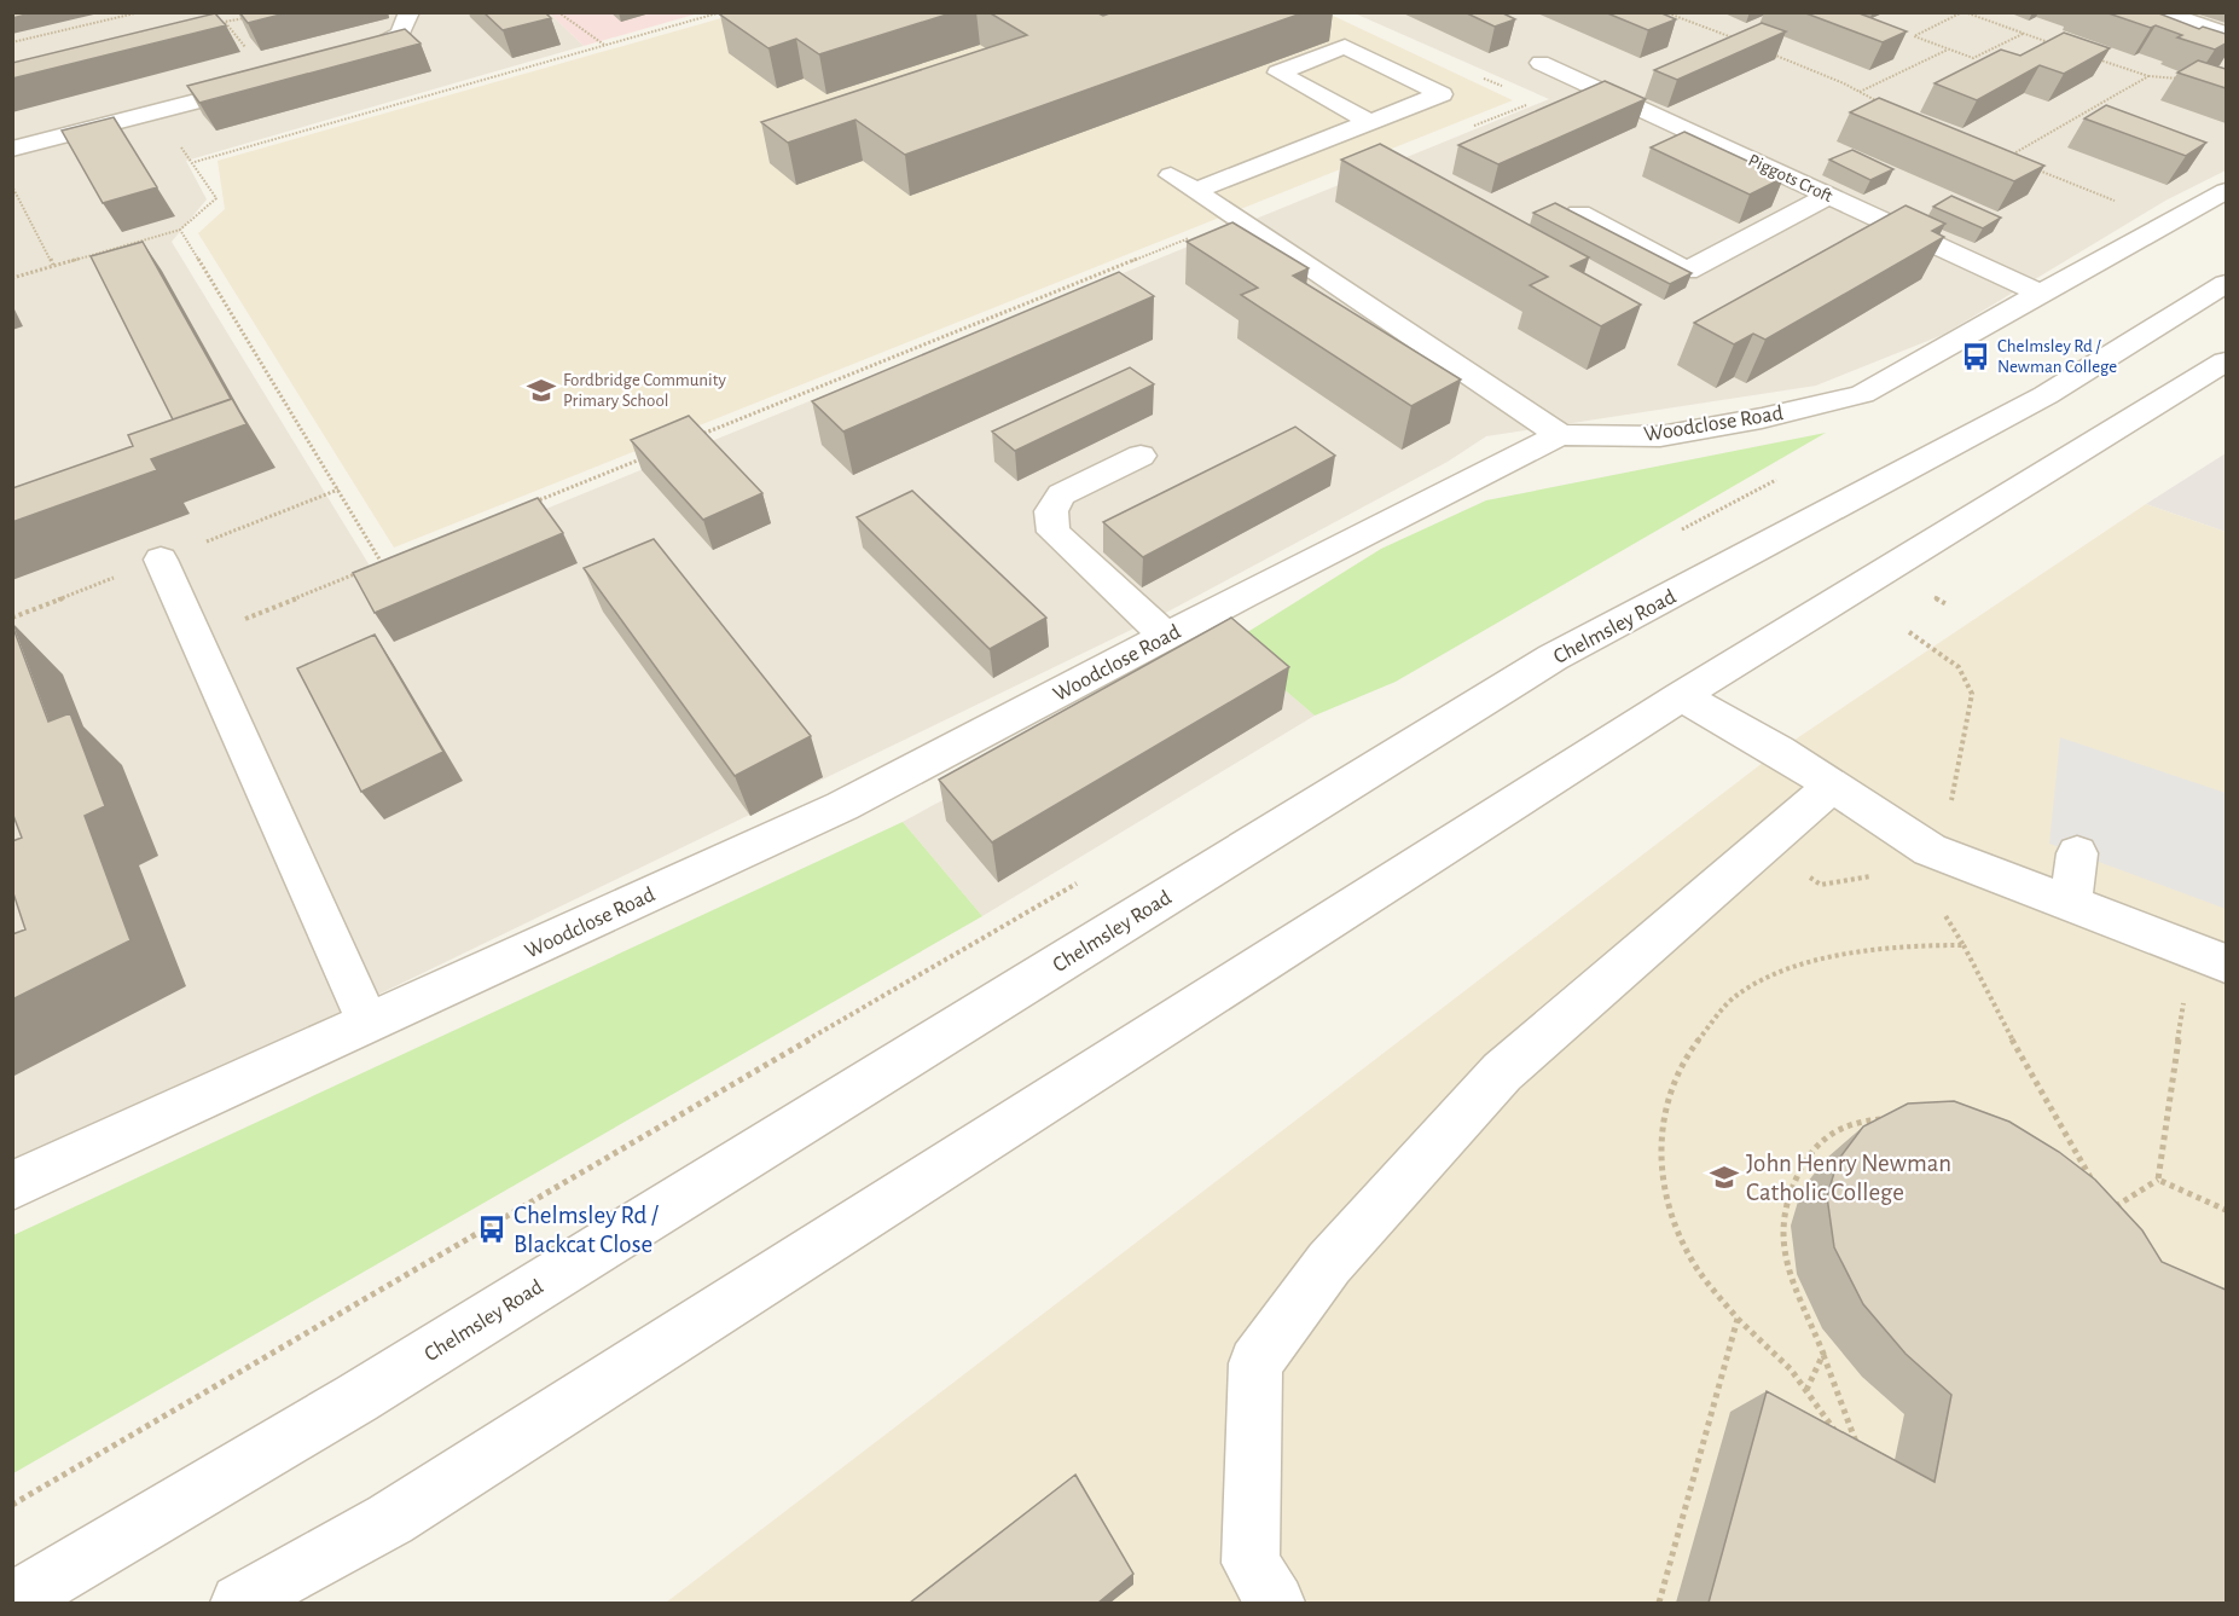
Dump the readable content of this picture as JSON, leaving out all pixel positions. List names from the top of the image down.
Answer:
{
  "streets": {
    "street": ["Piggots Croft", "Woodclose Road", "Chelmsley Road"]
  },
  "crossings": [
    ["Piggots Croft", "Woodclose Road"]
  ],
  "places": {
    "bus stop": ["Chelmsley Rd / Newman College", "Chelmsley Rd / Blackcat Close"],
    "school or university": ["Fordbridge Community Primary School", "John Henry Newman Catholic College"]
  }
}
